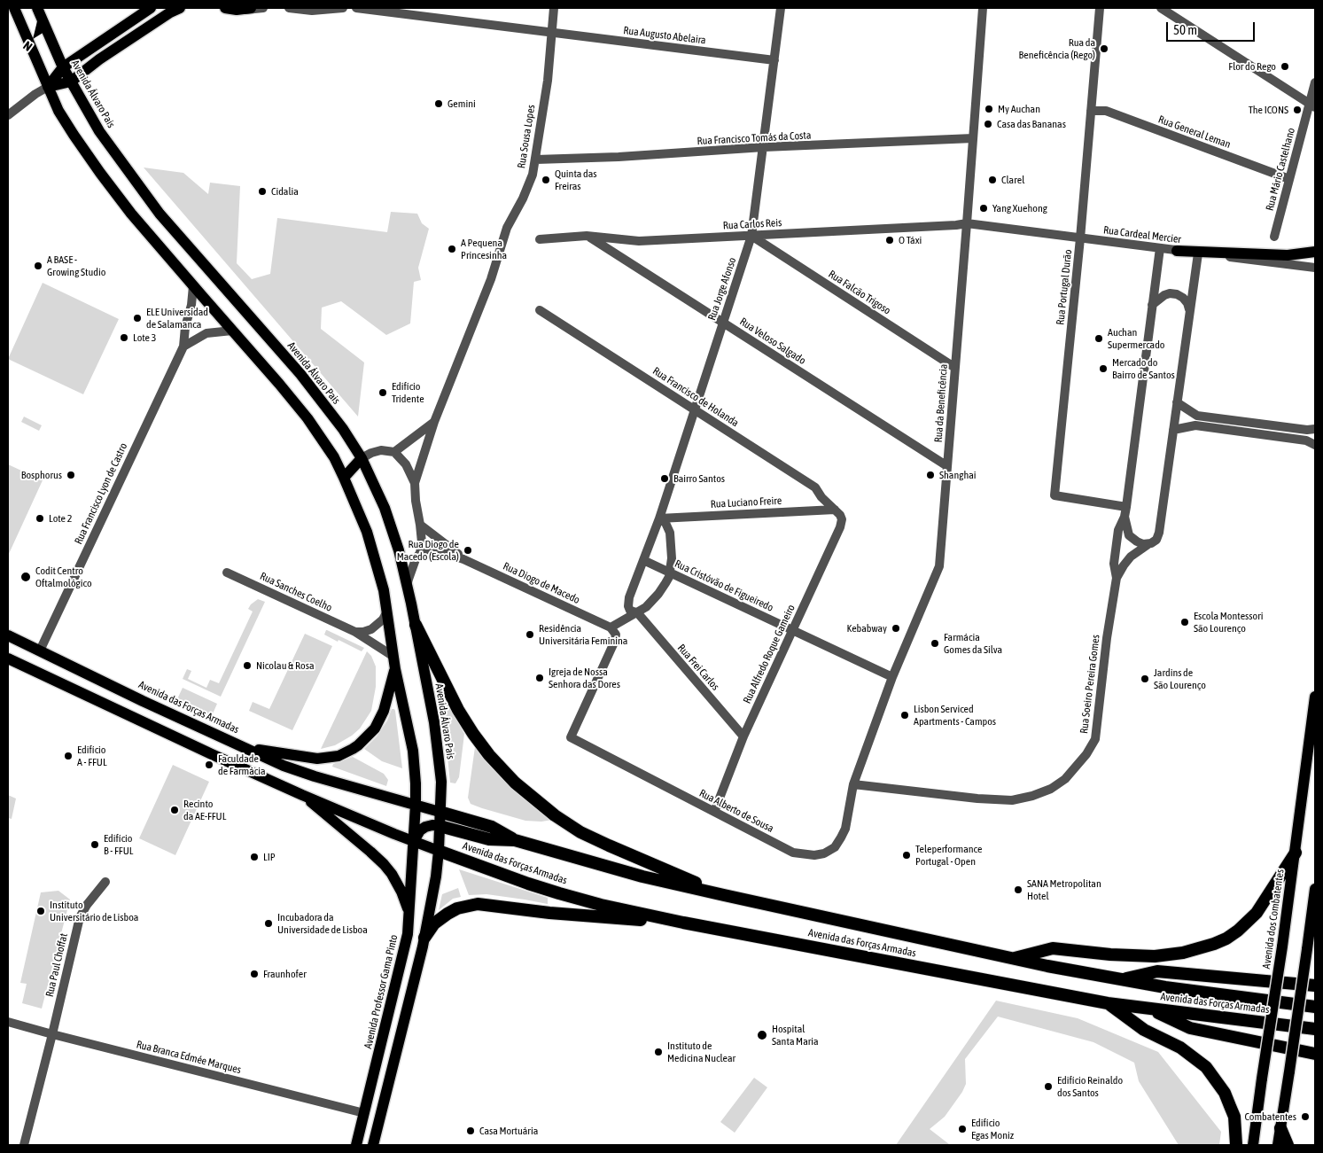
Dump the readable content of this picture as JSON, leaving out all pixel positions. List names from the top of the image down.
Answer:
{
  "streets": {
    "highway": ["Avenida das Forças Armadas"],
    "main road": ["Avenida Álvaro Pais", "Avenida dos Combatentes", "Avenida Professor Gama Pinto"],
    "street": [
      "Rua Augusto Abelaira",
      "Rua General Leman",
      "Rua Sousa Lopes",
      "Rua Francisco Tomás da Costa",
      "Rua Mário Castelhano",
      "Rua Carlos Reis",
      "Rua Cardeal Mercier",
      "Rua Portugal Durão",
      "Rua Jorge Afonso",
      "Rua Falcão Trigoso",
      "Rua Veloso Salgado",
      "Rua Francisco de Holanda",
      "Rua da Beneficência",
      "Rua Francisco Lyon de Castro",
      "Rua Luciano Freire",
      "Rua Diogo de Macedo",
      "Rua Cristóvão de Figueiredo",
      "Rua Sanches Coelho",
      "Rua Alfredo Roque Gameiro",
      "Rua Frei Carlos",
      "Rua Soeiro Pereira Gomes",
      "Rua Alberto de Sousa",
      "Rua Paul Choffat",
      "Rua Branca Edmée Marques"
    ]
  },
  "crossings": [
    ["Rua Augusto Abelaira", "Rua Sousa Lopes"],
    ["Rua Augusto Abelaira", "Rua Jorge Afonso"],
    ["Avenida Álvaro Pais", "Avenida das Forças Armadas"],
    ["Rua General Leman", "Rua Mário Castelhano"],
    ["Rua General Leman", "Rua Portugal Durão"],
    ["Rua Sousa Lopes", "Rua Francisco Tomás da Costa"],
    ["Rua Sousa Lopes", "Rua Diogo de Macedo"],
    ["Rua Francisco Tomás da Costa", "Rua Jorge Afonso"],
    ["Rua Francisco Tomás da Costa", "Rua da Beneficência"],
    ["Rua Carlos Reis", "Rua Cardeal Mercier"],
    ["Rua Carlos Reis", "Rua Jorge Afonso"],
    ["Rua Carlos Reis", "Rua Falcão Trigoso"],
    ["Rua Carlos Reis", "Rua Veloso Salgado"],
    ["Rua Carlos Reis", "Rua da Beneficência"],
    ["Rua Cardeal Mercier", "Rua Portugal Durão"],
    ["Rua Cardeal Mercier", "Rua da Beneficência"],
    ["Rua Cardeal Mercier", "Rua Soeiro Pereira Gomes"],
    ["Rua Portugal Durão", "Rua Soeiro Pereira Gomes"],
    ["Rua Jorge Afonso", "Rua Falcão Trigoso"],
    ["Rua Jorge Afonso", "Rua Veloso Salgado"],
    ["Rua Jorge Afonso", "Rua Francisco de Holanda"],
    ["Rua Jorge Afonso", "Rua Luciano Freire"],
    ["Rua Jorge Afonso", "Rua Cristóvão de Figueiredo"],
    ["Rua Jorge Afonso", "Rua Frei Carlos"],
    ["Rua Falcão Trigoso", "Rua da Beneficência"],
    ["Rua Veloso Salgado", "Rua da Beneficência"],
    ["Rua Francisco de Holanda", "Rua Luciano Freire"],
    ["Rua Francisco de Holanda", "Rua Alfredo Roque Gameiro"],
    ["Rua da Beneficência", "Rua Cristóvão de Figueiredo"],
    ["Rua da Beneficência", "Rua Soeiro Pereira Gomes"],
    ["Rua da Beneficência", "Rua Alberto de Sousa"],
    ["Rua Francisco Lyon de Castro", "Avenida das Forças Armadas"],
    ["Rua Luciano Freire", "Rua Alfredo Roque Gameiro"],
    ["Rua Diogo de Macedo", "Rua Alberto de Sousa"],
    ["Rua Cristóvão de Figueiredo", "Rua Alfredo Roque Gameiro"],
    ["Rua Cristóvão de Figueiredo", "Rua Frei Carlos"],
    ["Rua Alfredo Roque Gameiro", "Rua Frei Carlos"],
    ["Rua Alfredo Roque Gameiro", "Rua Alberto de Sousa"],
    ["Rua Soeiro Pereira Gomes", "Rua Alberto de Sousa"],
    ["Avenida das Forças Armadas", "Avenida Professor Gama Pinto"],
    ["Rua Paul Choffat", "Rua Branca Edmée Marques"],
    ["Avenida Professor Gama Pinto", "Rua Branca Edmée Marques"]
  ],
  "places": [
    "Rua da Beneficência (Rego)",
    "Flor do Rego",
    "Gemini",
    "My Auchan",
    "The ICONS",
    "Casa das Bananas",
    "Quinta das Freiras",
    "Clarel",
    "Cidalia",
    "Yang Xuehong",
    "O Táxi",
    "A Pequena Princesinha",
    "A BASE - Growing Studio",
    "ELE Universidad de Salamanca",
    "Lote 3",
    "Auchan Supermercado",
    "Mercado do Bairro de Santos",
    "Edifício Tridente",
    "Bosphorus",
    "Shanghai",
    "Bairro Santos",
    "Lote 2",
    "Rua Diogo de Macedo (Escola)",
    "Codit Centro Oftalmológico",
    "Escola Montessori São Lourenço",
    "Kebabway",
    "Residência Universitária Feminina",
    "Farmácia Gomes da Silva",
    "Nicolau & Rosa",
    "Igreja de Nossa Senhora das Dores",
    "Jardins de São Lourenço",
    "Lisbon Serviced Apartments - Campos",
    "Edifício A - FFUL",
    "Faculdade de Farmácia",
    "Recinto da AE-FFUL",
    "Edifício B - FFUL",
    "Teleperformance Portugal - Open",
    "LIP",
    "SANA Metropolitan Hotel",
    "Instituto Universitário de Lisboa",
    "Incubadora da Universidade de Lisboa",
    "Fraunhofer",
    "Hospital Santa Maria",
    "Instituto de Medicina Nuclear",
    "Edifício Reinaldo dos Santos",
    "Combatentes",
    "Edifício Egas Moniz",
    "Casa Mortuária"
  ],
  "scale_bar": "50 m",
  "north": "bottom left"
}
